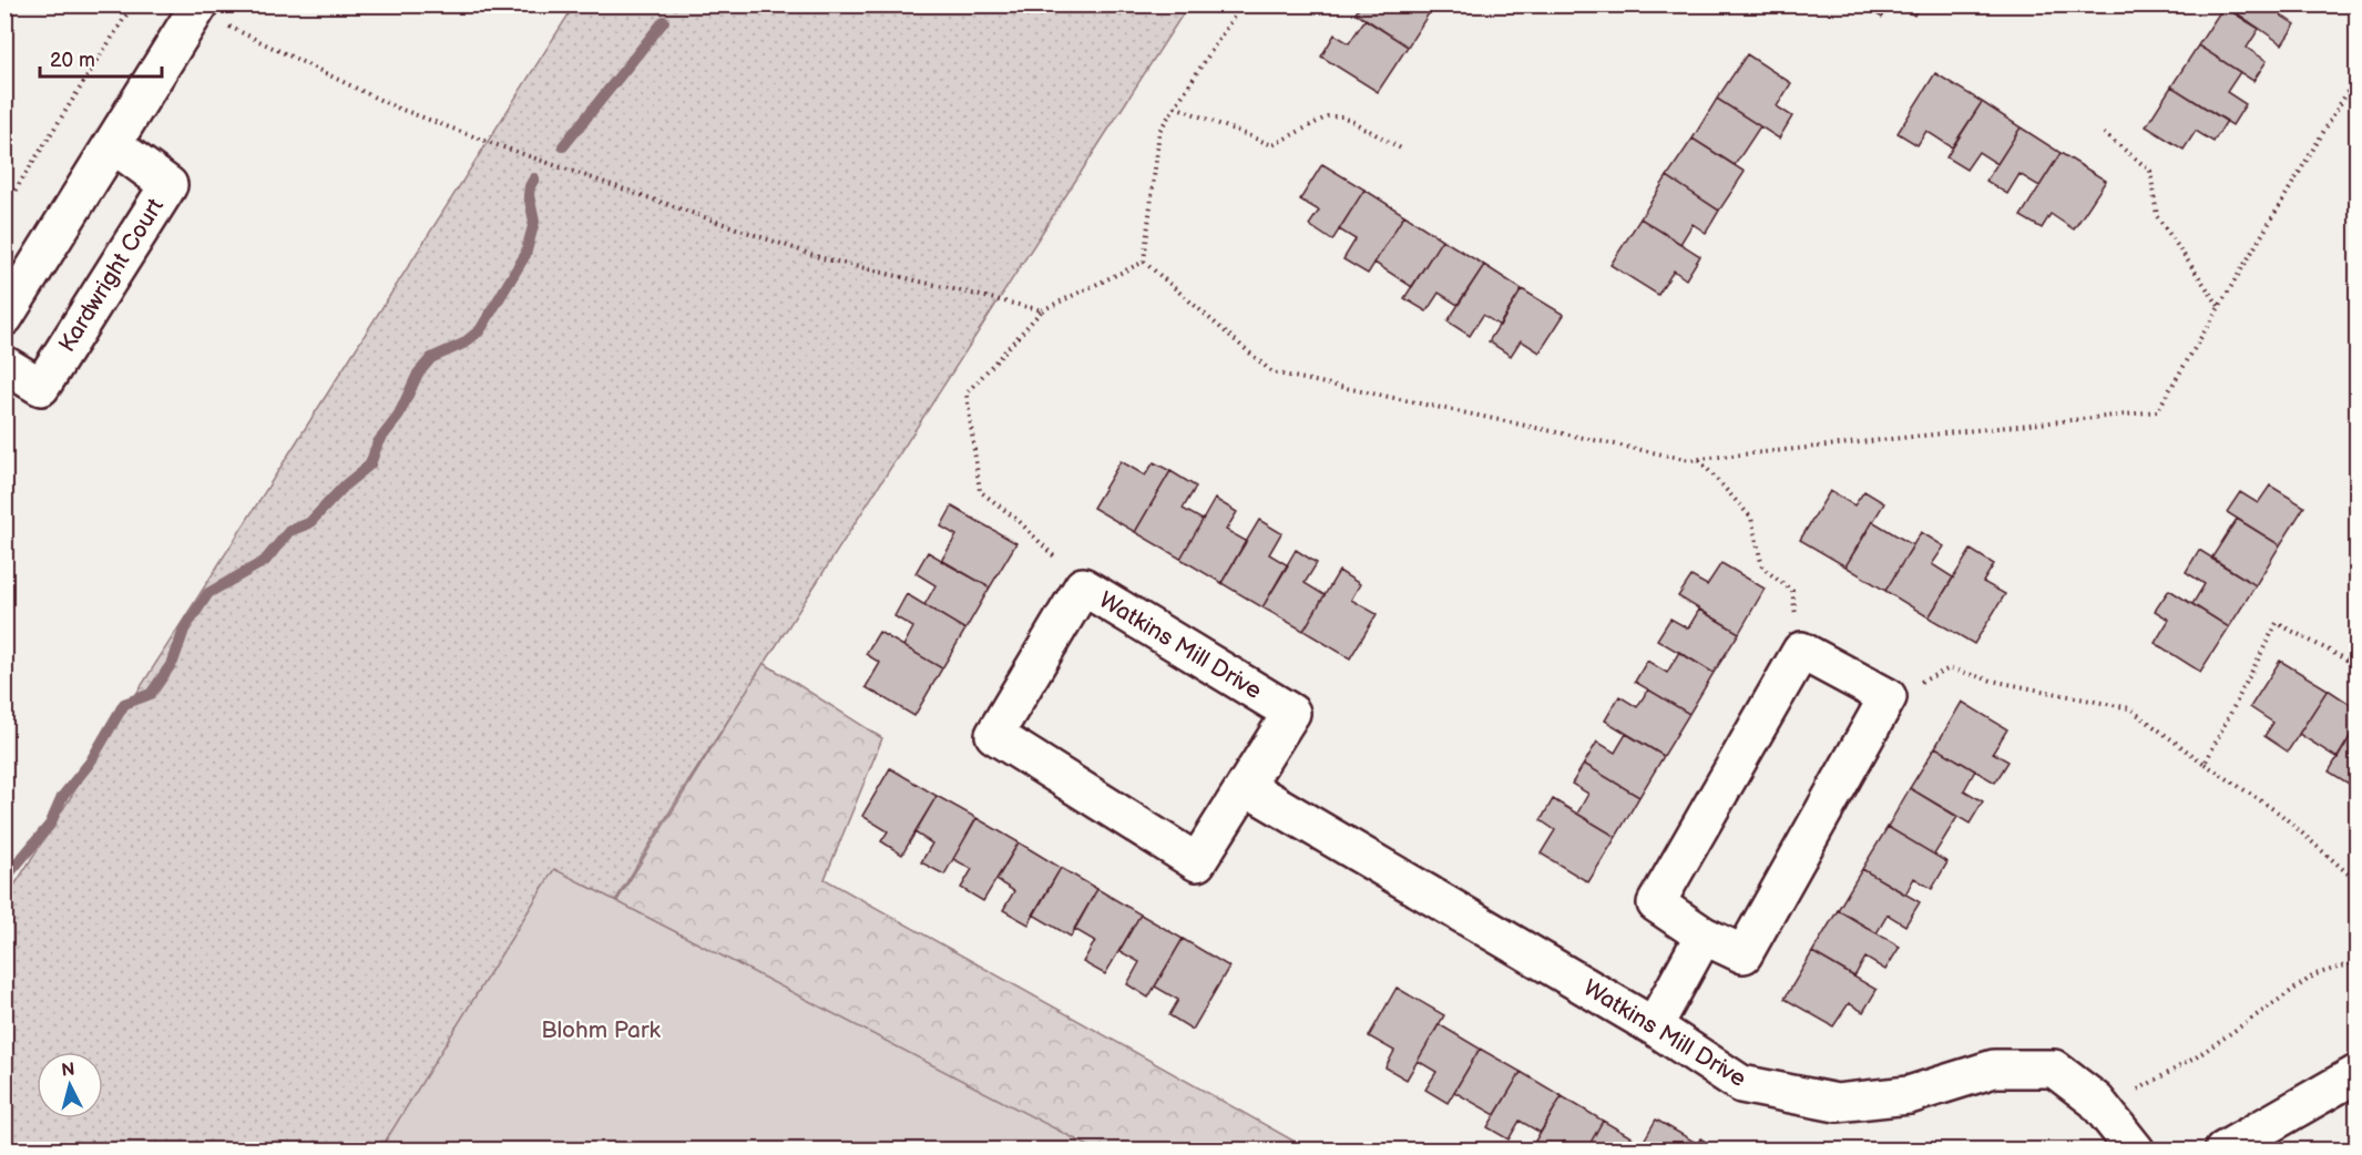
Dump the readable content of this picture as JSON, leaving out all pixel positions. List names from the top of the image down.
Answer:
{
  "streets": {
    "street": ["Kardwright Court", "Watkins Mill Drive"]
  },
  "parks": ["Blohm Park"],
  "scale_bar": "20 m",
  "north": "top"
}
